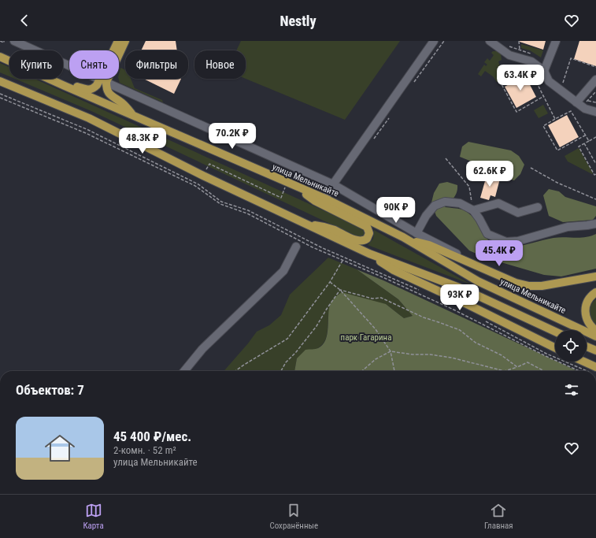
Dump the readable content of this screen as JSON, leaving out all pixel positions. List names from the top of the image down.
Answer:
{
  "streets": {
    "main road": ["улица Мельникайте"]
  },
  "parks": ["парк Гагарина"],
  "page": {
    "header": "Nestly",
    "chip": [
      "Купить",
      "Снять",
      "Фильтры",
      "Новое"
    ],
    "price": [
      "63.4K ₽",
      "70.2K ₽",
      "48.3K ₽",
      "62.6K ₽",
      "90K ₽",
      "45.4K ₽",
      "93K ₽"
    ],
    "heading": "Объектов: 7",
    "list": [
      {
        "name": "45 400 ₽/мес.",
        "note": "2-комн. · 52 m² · улица Мельникайте"
      }
    ],
    "tabs": ["Карта", "Сохранённые", "Главная"]
  }
}
